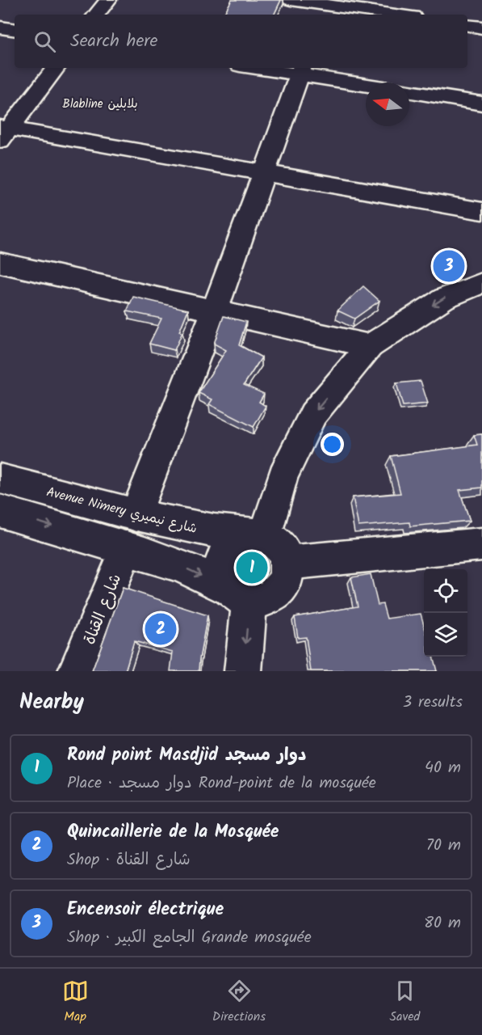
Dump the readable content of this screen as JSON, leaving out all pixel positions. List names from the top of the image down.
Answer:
{
  "streets": {
    "street": ["Avenue Nimery شارع نيميري", "شارع القناة"]
  },
  "districts": ["Blabline بلابلين"],
  "north": "left",
  "page": {
    "search": "Search here",
    "pins": ["3", "1", "2"],
    "heading": ["Nearby", "3 results"],
    "list": [
      {
        "mark": "1",
        "name": "Rond point Masdjid دوار مسجد",
        "note": "Place · دوار مسجد Rond-point de la mosquée",
        "value": "40 m"
      },
      {
        "mark": "2",
        "name": "Quincaillerie de la Mosquée",
        "note": "Shop · شارع القناة",
        "value": "70 m"
      },
      {
        "mark": "3",
        "name": "Encensoir électrique",
        "note": "Shop · الجامع الكبير Grande mosquée",
        "value": "80 m"
      }
    ],
    "nav": ["Map", "Directions", "Saved"]
  }
}
